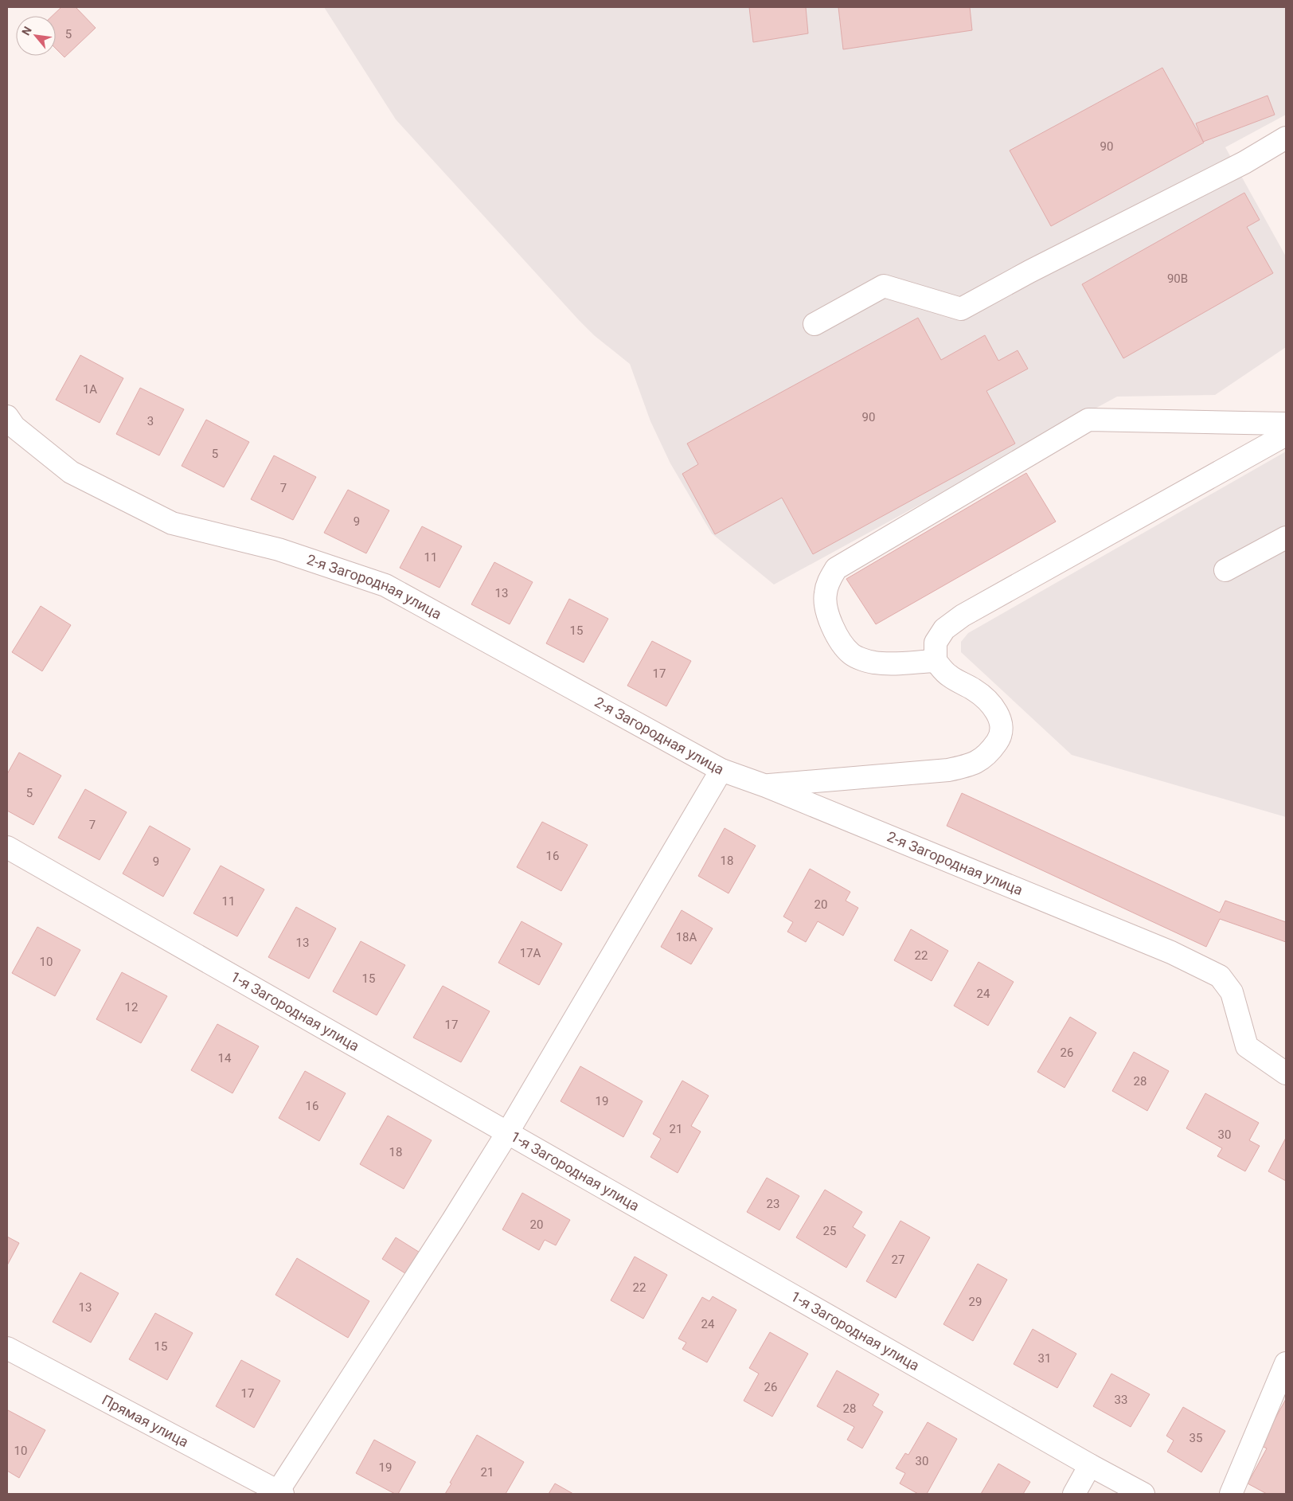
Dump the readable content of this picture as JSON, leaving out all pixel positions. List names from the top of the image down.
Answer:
{
  "streets": {
    "street": ["2-я Загородная улица", "1-я Загородная улица", "Прямая улица"]
  },
  "house_numbers": [
    "5",
    "90",
    "90В",
    "1А",
    "90",
    "3",
    "5",
    "7",
    "9",
    "11",
    "13",
    "15",
    "17",
    "5",
    "7",
    "16",
    "18",
    "9",
    "11",
    "20",
    "18А",
    "13",
    "17А",
    "22",
    "10",
    "15",
    "24",
    "12",
    "17",
    "26",
    "14",
    "28",
    "19",
    "16",
    "21",
    "30",
    "18",
    "23",
    "20",
    "25",
    "27",
    "22",
    "29",
    "13",
    "24",
    "15",
    "31",
    "26",
    "17",
    "33",
    "28",
    "35",
    "10",
    "30",
    "19",
    "21"
  ],
  "north": "top left"
}
